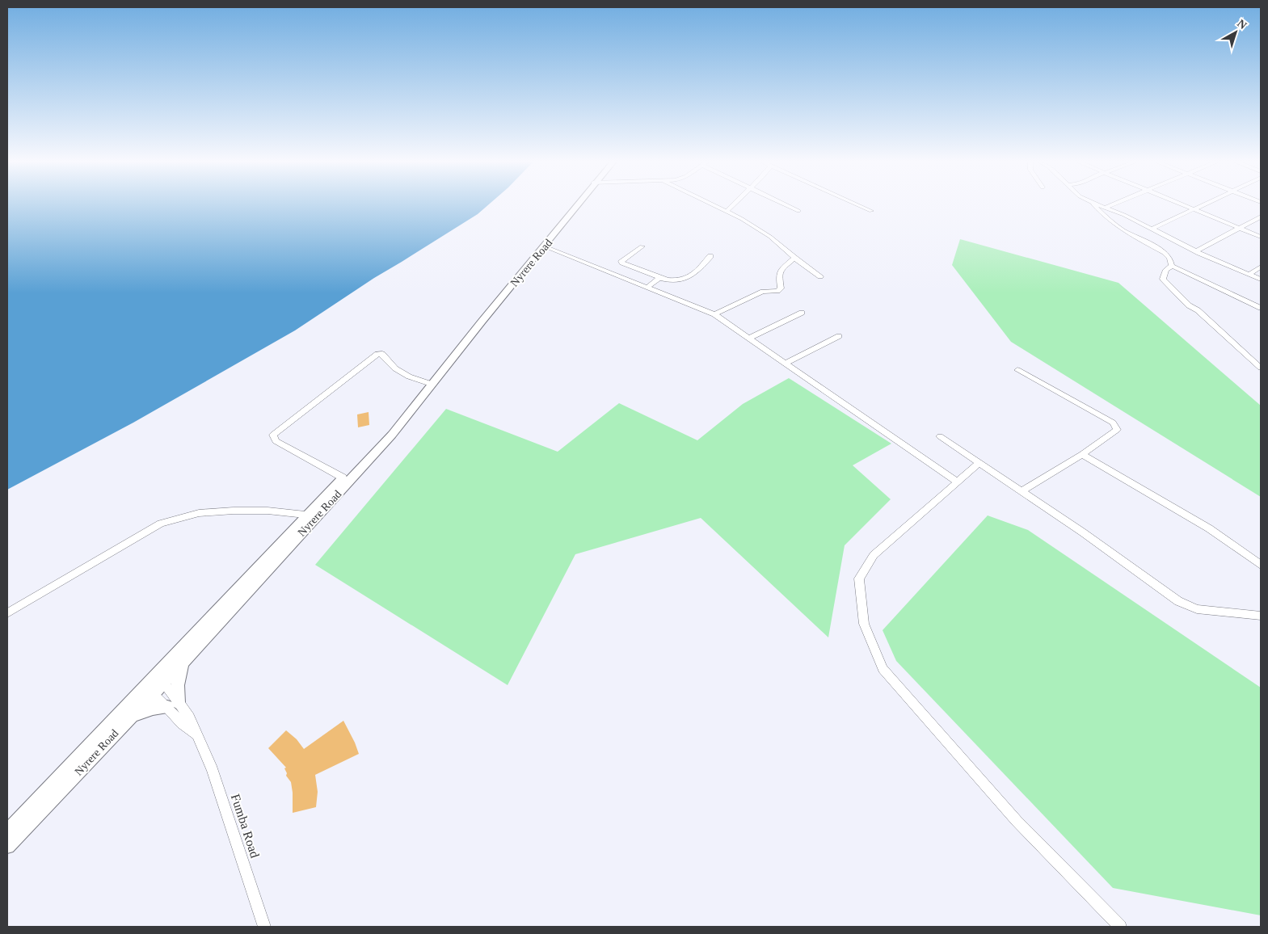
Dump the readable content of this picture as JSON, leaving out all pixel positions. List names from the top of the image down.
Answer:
{
  "streets": {
    "main road": ["Nyrere Road"],
    "street": ["Fumba Road"]
  },
  "crossings": [
    ["Nyrere Road", "Fumba Road"]
  ],
  "north": "top right"
}
